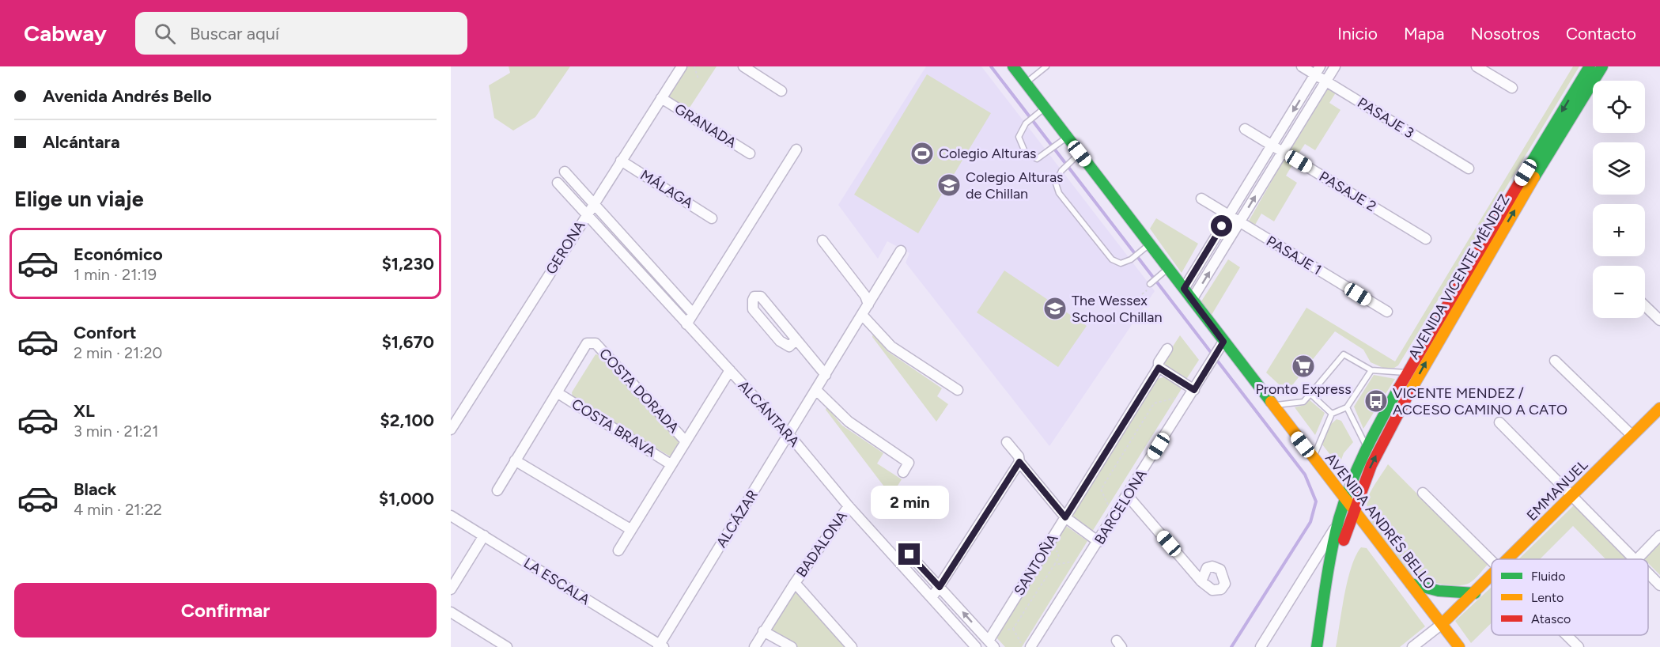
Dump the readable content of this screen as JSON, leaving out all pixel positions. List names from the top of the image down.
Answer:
{
  "streets": {
    "main road": ["AVENIDA VICENTE MÉNDEZ", "EMMANUEL", "AVENIDA ANDRÉS BELLO"],
    "street": [
      "PASAJE 3",
      "GRANADA",
      "MÁLAGA",
      "PASAJE 2",
      "GERONA",
      "PASAJE 1",
      "COSTA DORADA",
      "ALCÁNTARA",
      "COSTA BRAVA",
      "BARCELONA",
      "ALCÁZAR",
      "BADALONA",
      "SANTOÑA",
      "LA ESCALA"
    ]
  },
  "crossings": [
    ["GRANADA", "GERONA"],
    ["MÁLAGA", "GERONA"],
    ["GERONA", "ALCÁNTARA"],
    ["AVENIDA VICENTE MÉNDEZ", "AVENIDA ANDRÉS BELLO"],
    ["COSTA DORADA", "ALCÁNTARA"],
    ["COSTA DORADA", "COSTA BRAVA"],
    ["ALCÁNTARA", "ALCÁZAR"],
    ["ALCÁNTARA", "BADALONA"],
    ["EMMANUEL", "AVENIDA ANDRÉS BELLO"],
    ["BARCELONA", "AVENIDA ANDRÉS BELLO"],
    ["ALCÁZAR", "LA ESCALA"]
  ],
  "places": {
    "sports": ["Colegio Alturas"],
    "school or university": ["Colegio Alturas de Chillan", "The Wessex School Chillan"],
    "supermarket": ["Pronto Express"],
    "bus stop": ["VICENTE MENDEZ / ACCESO CAMINO A CATO"]
  },
  "legend": ["Fluido", "Lento", "Atasco"],
  "page": {
    "header": "Cabway",
    "search": "Buscar aquí",
    "nav": [
      "Inicio",
      "Mapa",
      "Nosotros",
      "Contacto"
    ],
    "banner": ["Avenida Andrés Bello", "Alcántara"],
    "map_buttons": ["+", "−"],
    "heading": "Elige un viaje",
    "list": [
      {
        "name": "Económico",
        "note": "1 min · 21:19",
        "value": "$1,230"
      },
      {
        "name": "Confort",
        "note": "2 min · 21:20",
        "value": "$1,670"
      },
      {
        "name": "XL",
        "note": "3 min · 21:21",
        "value": "$2,100"
      },
      {
        "name": "Black",
        "note": "4 min · 21:22",
        "value": "$1,000"
      }
    ],
    "bubble": "2 min",
    "buttons": "Confirmar"
  }
}
